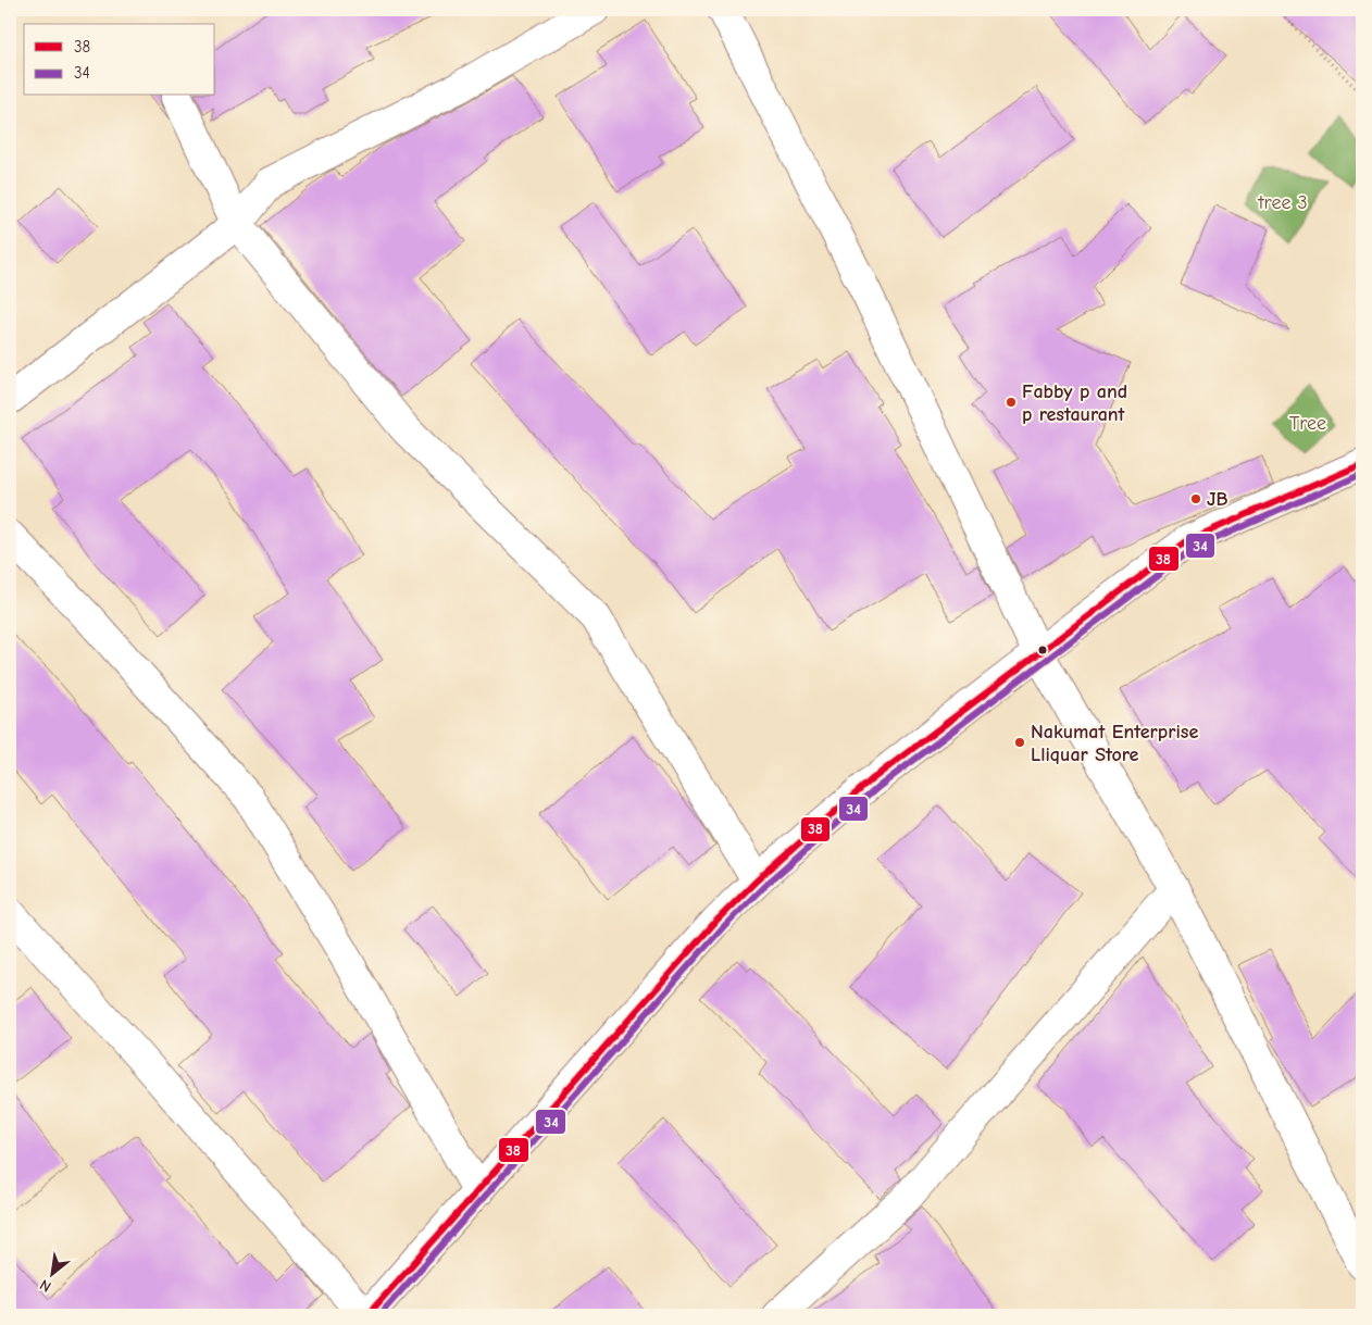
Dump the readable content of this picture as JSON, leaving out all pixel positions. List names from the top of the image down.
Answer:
{
  "parks": ["tree 3", "Tree"],
  "places": ["Fabby p and p restaurant", "JB", "Nakumat Enterprise Lliquar Store"],
  "lines": ["transit line 38", "transit line 34"],
  "legend": ["38", "34"],
  "north": "bottom left"
}
